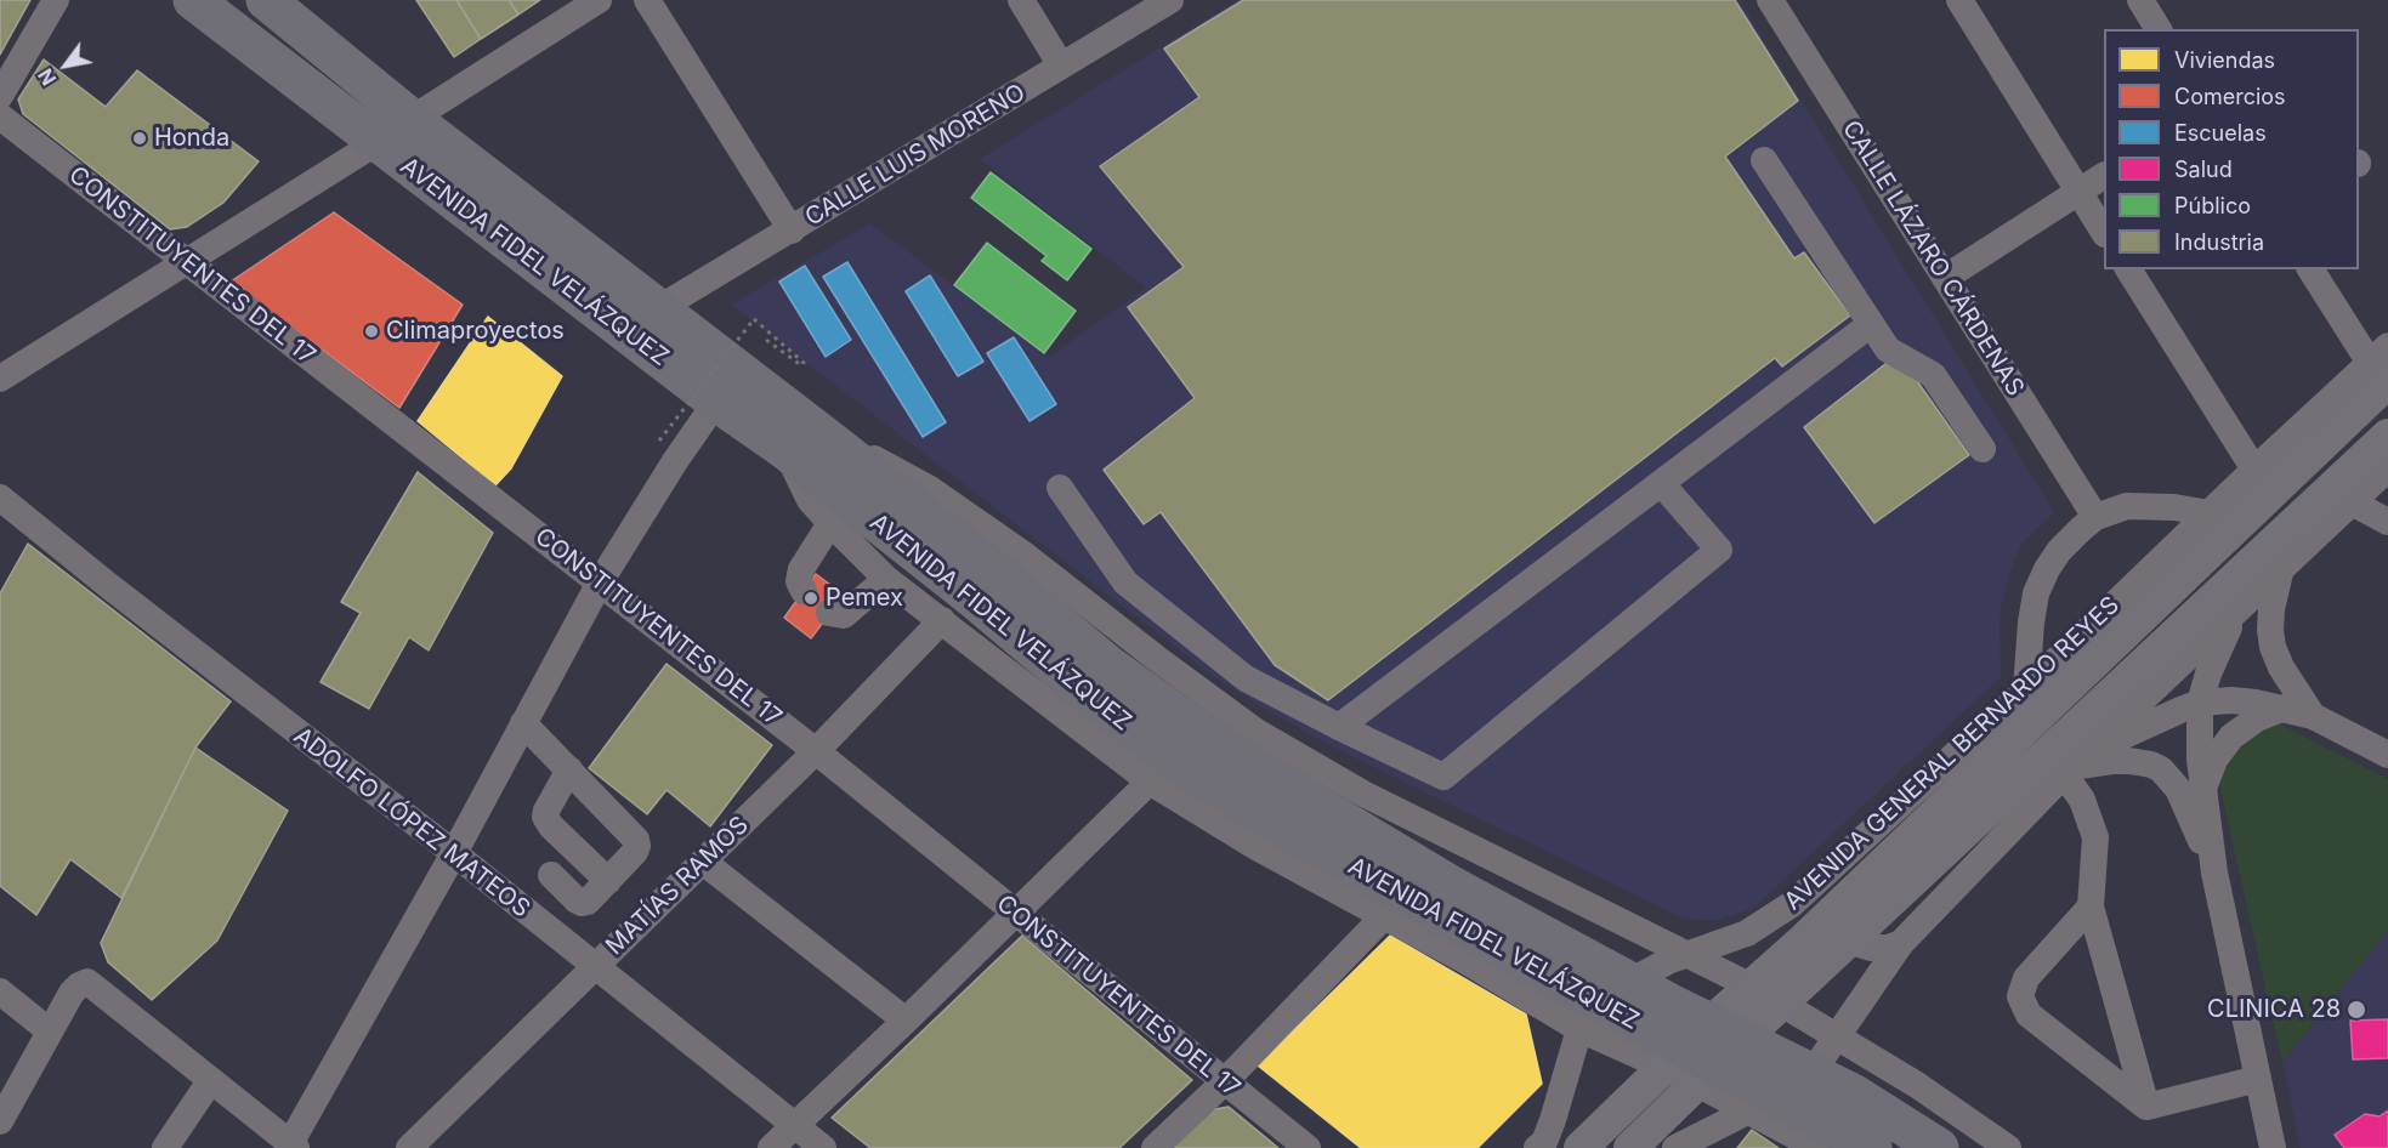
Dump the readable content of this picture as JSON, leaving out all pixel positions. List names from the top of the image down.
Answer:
{
  "streets": {
    "highway": ["AVENIDA FIDEL VELÁZQUEZ"],
    "main road": ["AVENIDA GENERAL BERNARDO REYES"],
    "street": [
      "CALLE LUIS MORENO",
      "CALLE LÁZARO CÁRDENAS",
      "CONSTITUYENTES DEL 17",
      "ADOLFO LÓPEZ MATEOS",
      "MATÍAS RAMOS"
    ]
  },
  "crossings": [
    ["CALLE LUIS MORENO", "AVENIDA FIDEL VELÁZQUEZ"],
    ["AVENIDA FIDEL VELÁZQUEZ", "MATÍAS RAMOS"],
    ["CONSTITUYENTES DEL 17", "MATÍAS RAMOS"],
    ["ADOLFO LÓPEZ MATEOS", "MATÍAS RAMOS"]
  ],
  "places": [
    "Honda",
    "Climaproyectos",
    "Pemex",
    "CLINICA 28"
  ],
  "legend": [
    "Viviendas",
    "Comercios",
    "Escuelas",
    "Salud",
    "Público",
    "Industria"
  ],
  "north": "bottom left"
}
